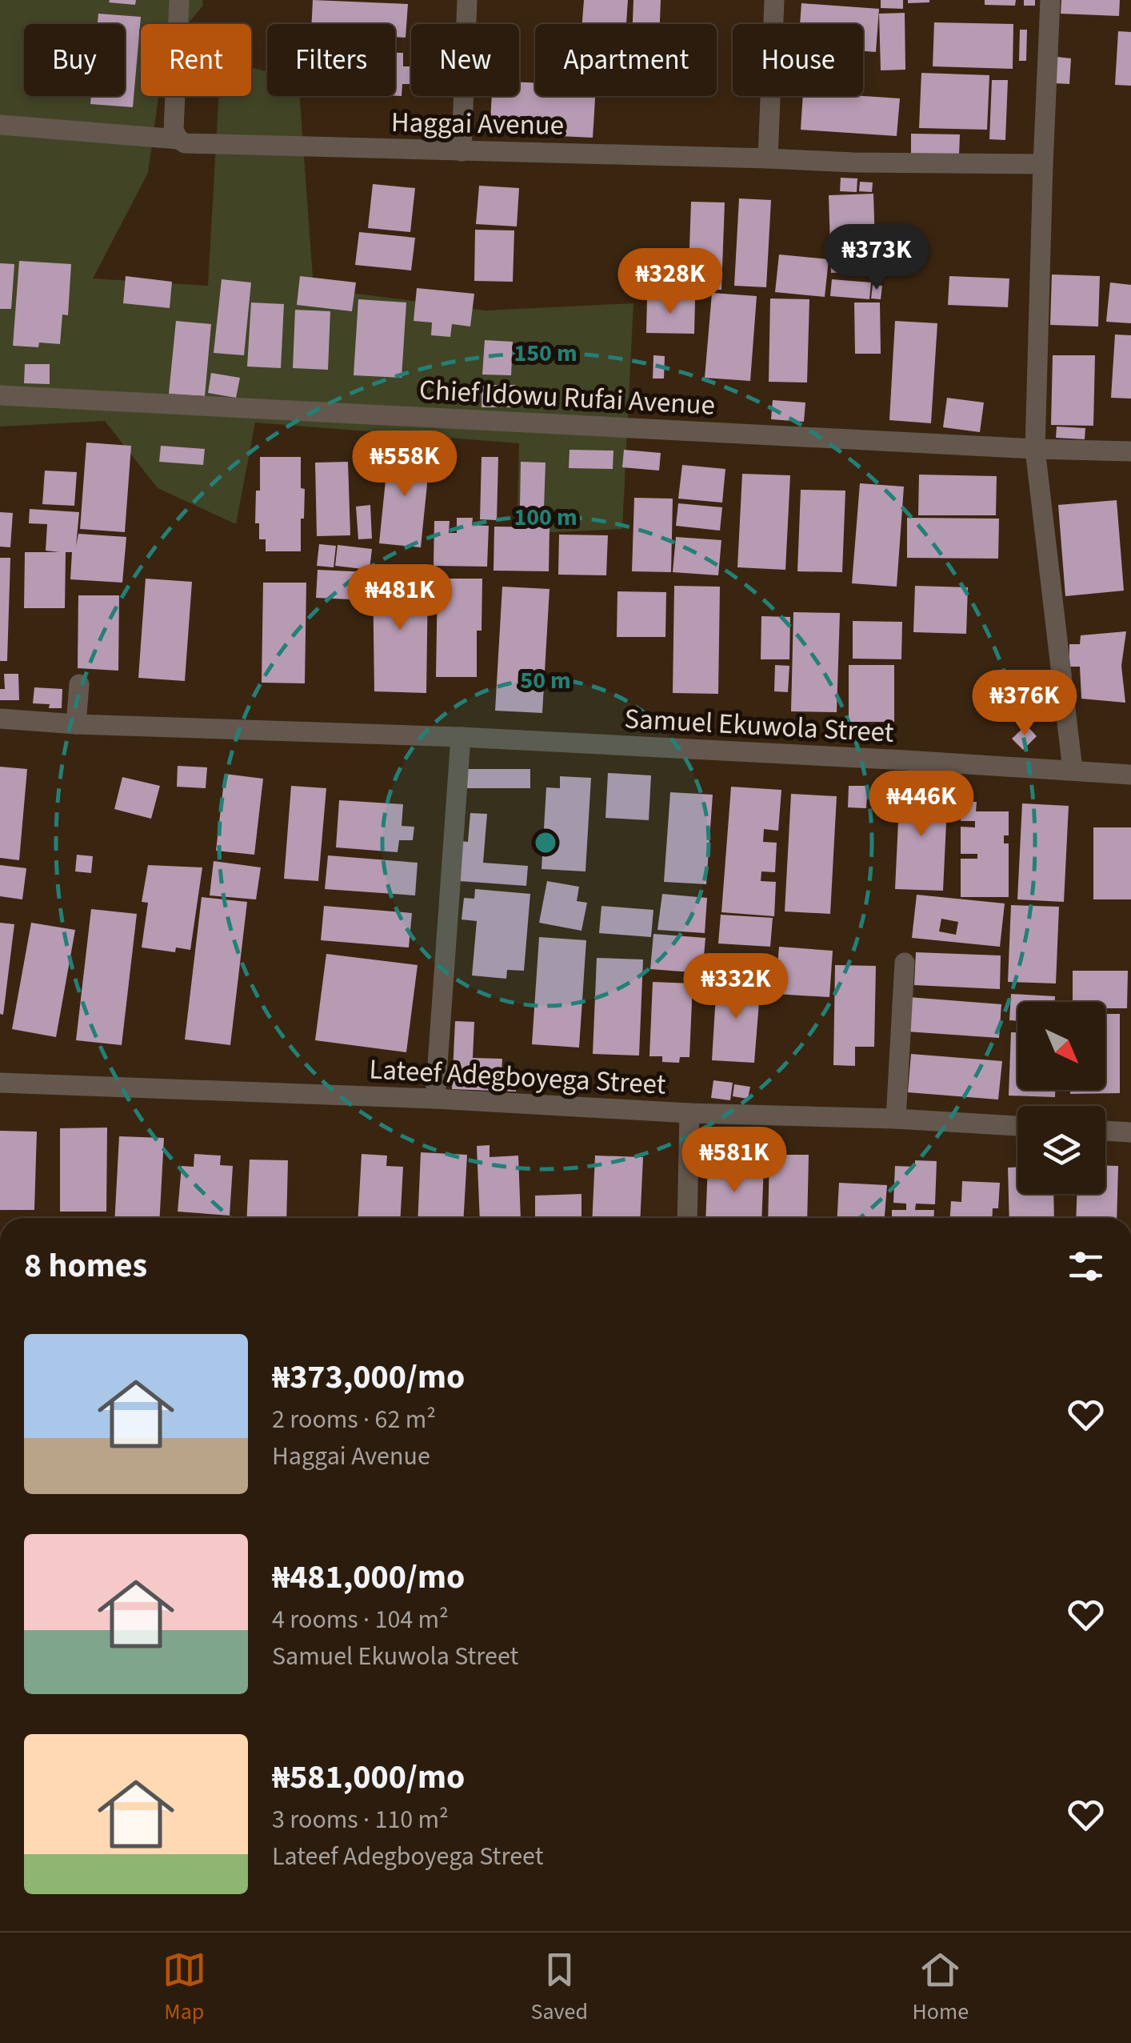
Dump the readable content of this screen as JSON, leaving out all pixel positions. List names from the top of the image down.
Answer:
{
  "streets": {
    "street": [
      "Haggai Avenue",
      "Chief Idowu Rufai Avenue",
      "Samuel Ekuwola Street",
      "Lateef Adegboyega Street"
    ]
  },
  "north": "bottom right",
  "page": {
    "chip": [
      "Buy",
      "Rent",
      "Filters",
      "New",
      "Apartment",
      "House"
    ],
    "price": [
      "₦373K",
      "₦328K",
      "₦558K",
      "₦481K",
      "₦376K",
      "₦446K",
      "₦332K",
      "₦581K"
    ],
    "heading": "8 homes",
    "list": [
      {
        "name": "₦373,000/mo",
        "note": "2 rooms · 62 m² · Haggai Avenue"
      },
      {
        "name": "₦481,000/mo",
        "note": "4 rooms · 104 m² · Samuel Ekuwola Street"
      },
      {
        "name": "₦581,000/mo",
        "note": "3 rooms · 110 m² · Lateef Adegboyega Street"
      }
    ],
    "tabs": ["Map", "Saved", "Home"]
  },
  "rings": ["150 m", "100 m", "50 m"]
}
